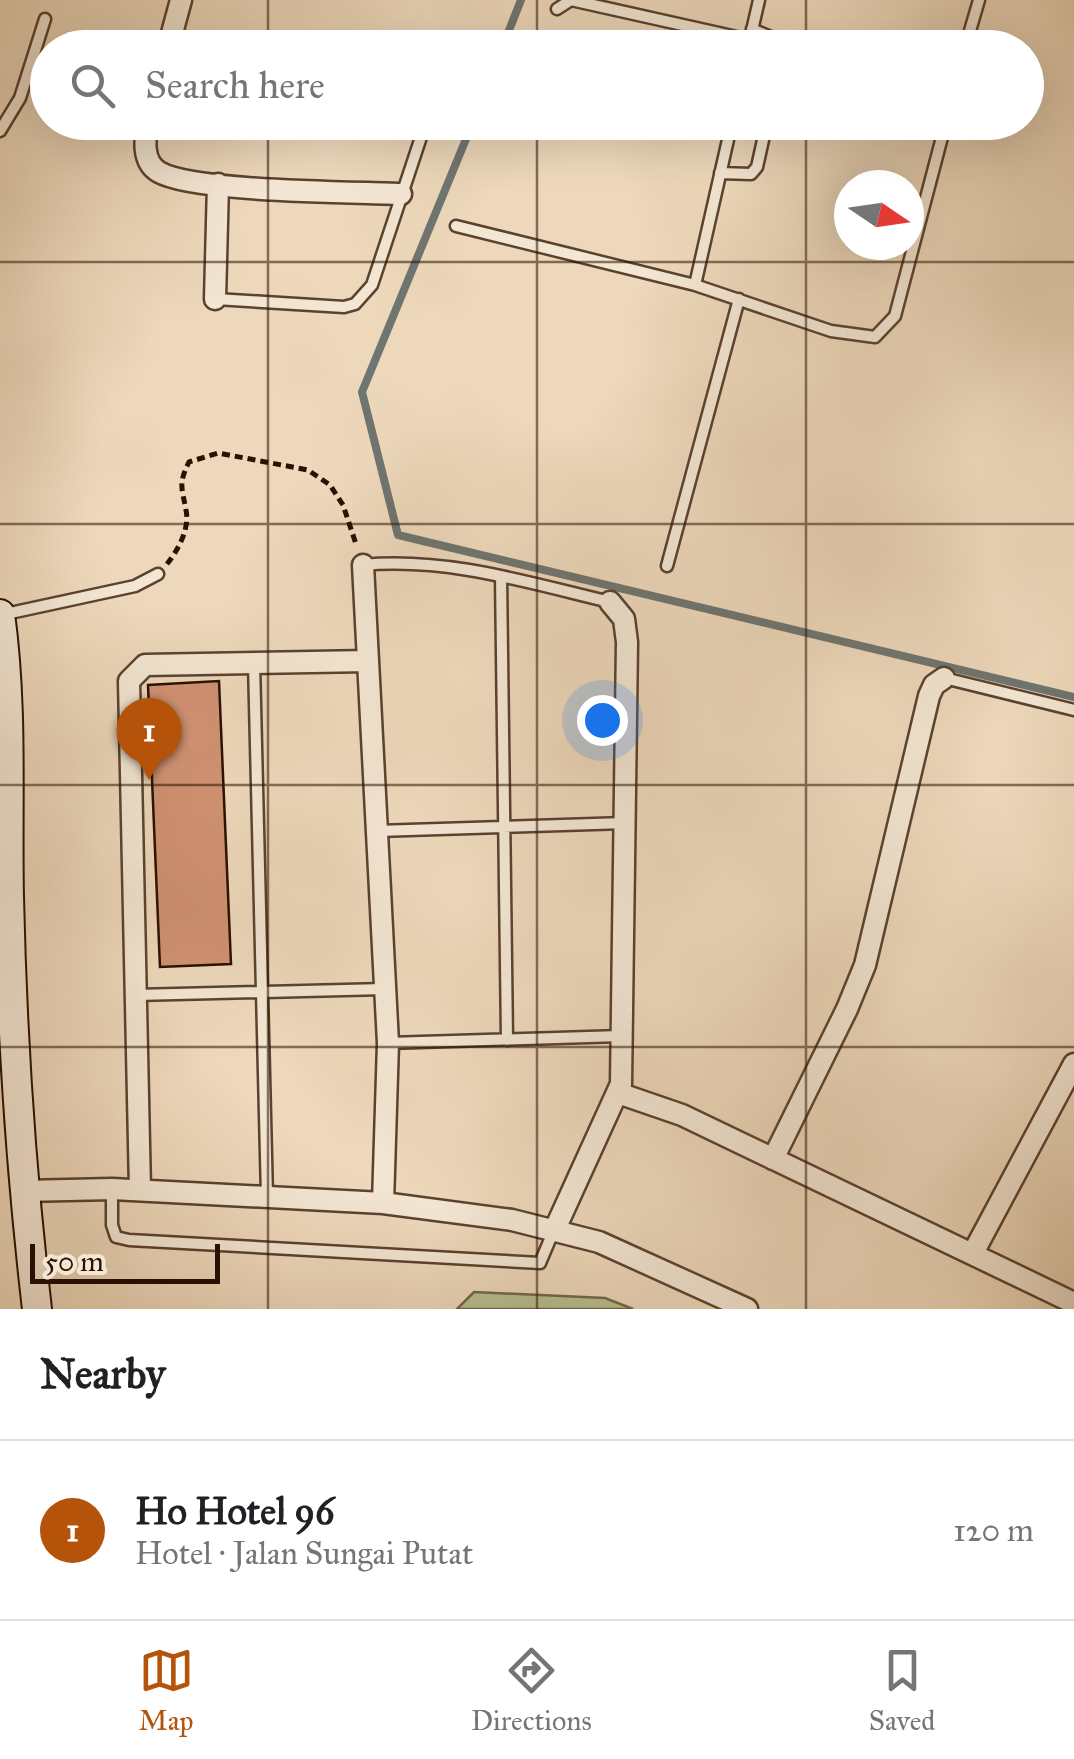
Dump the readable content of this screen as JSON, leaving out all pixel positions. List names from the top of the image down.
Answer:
{
  "scale_bar": "50 m",
  "north": "right",
  "page": {
    "search": "Search here",
    "pins": "1",
    "scale": "50 m",
    "heading": "Nearby",
    "list": [
      {
        "mark": "1",
        "name": "Ho Hotel 96",
        "note": "Hotel · Jalan Sungai Putat",
        "value": "120 m"
      }
    ],
    "nav": ["Map", "Directions", "Saved"]
  }
}
